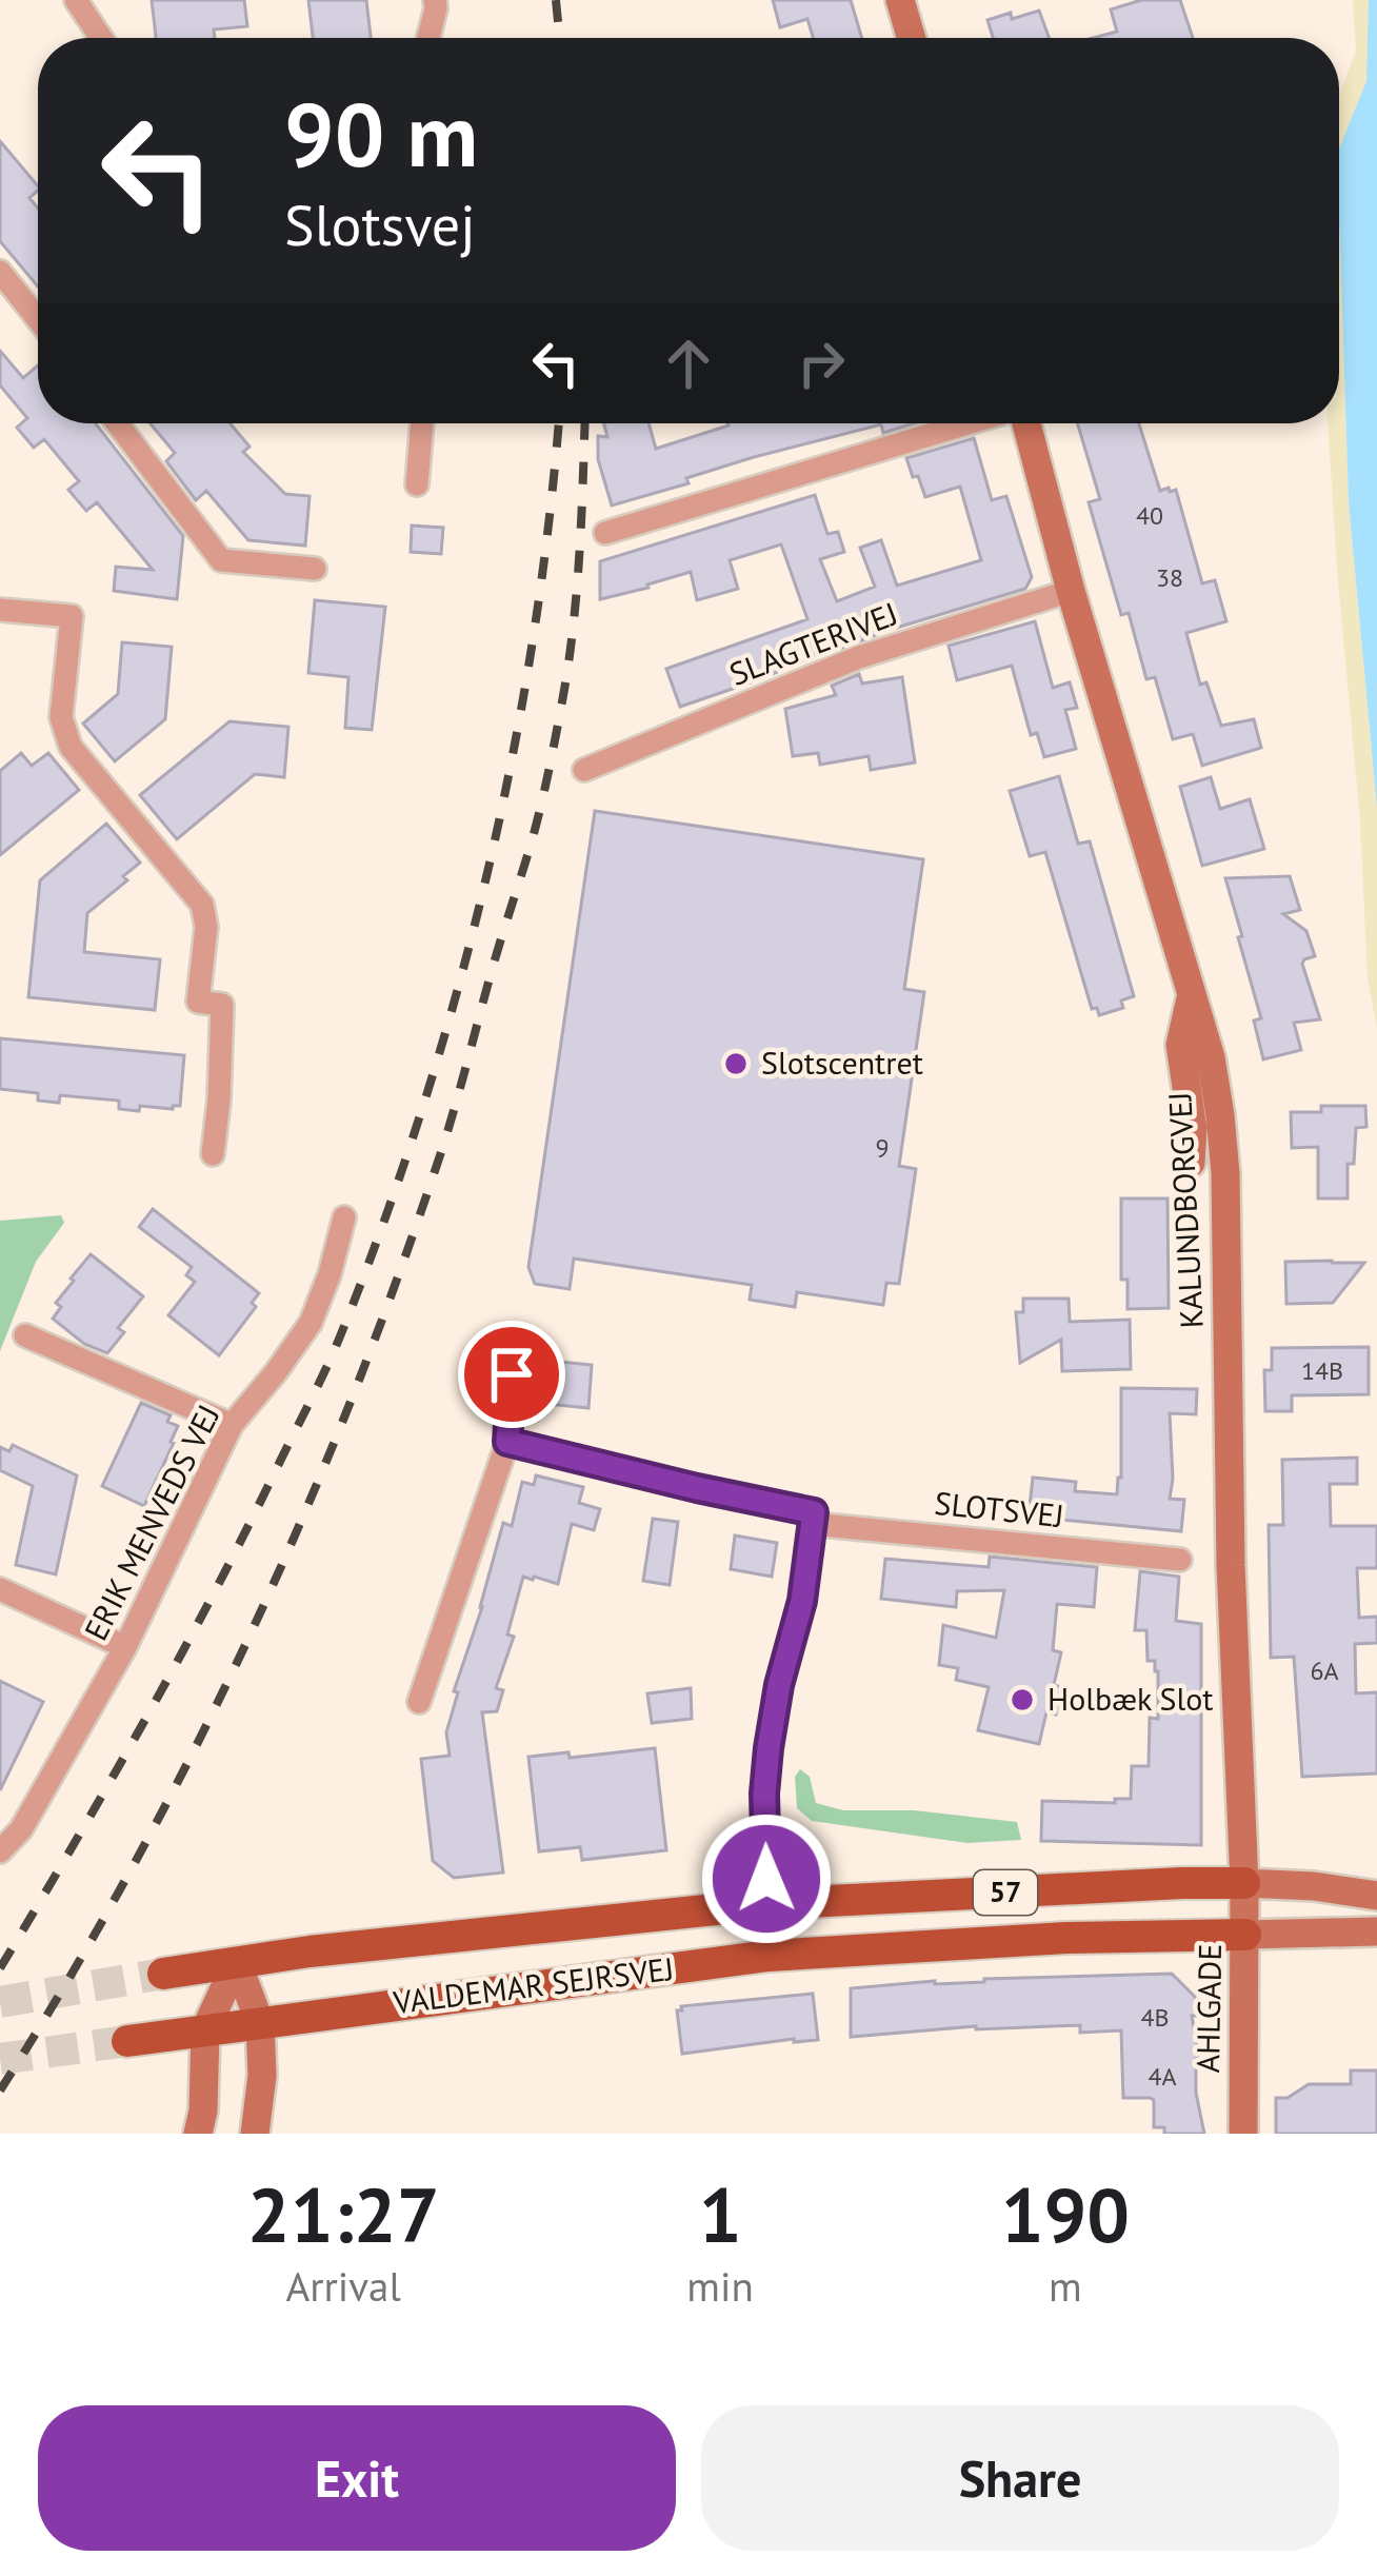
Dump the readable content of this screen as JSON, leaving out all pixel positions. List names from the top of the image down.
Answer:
{
  "streets": {
    "main road": ["57", "VALDEMAR SEJRSVEJ"],
    "street": [
      "SLAGTERIVEJ",
      "KALUNDBORGVEJ",
      "SLOTSVEJ",
      "ERIK MENVEDS VEJ",
      "AHLGADE"
    ]
  },
  "crossings": [
    ["SLAGTERIVEJ", "KALUNDBORGVEJ"],
    ["KALUNDBORGVEJ", "VALDEMAR SEJRSVEJ"],
    ["KALUNDBORGVEJ", "AHLGADE"],
    ["VALDEMAR SEJRSVEJ", "AHLGADE"]
  ],
  "places": ["Slotscentret", "Holbæk Slot"],
  "house_numbers": [
    "40",
    "38",
    "9",
    "14B",
    "6A",
    "4B",
    "4A"
  ],
  "page": {
    "turn": ["90 m", "Slotsvej"],
    "eta": [
      "21:27",
      "Arrival",
      "1",
      "min",
      "190",
      "m"
    ],
    "buttons": ["Exit", "Share"]
  }
}
